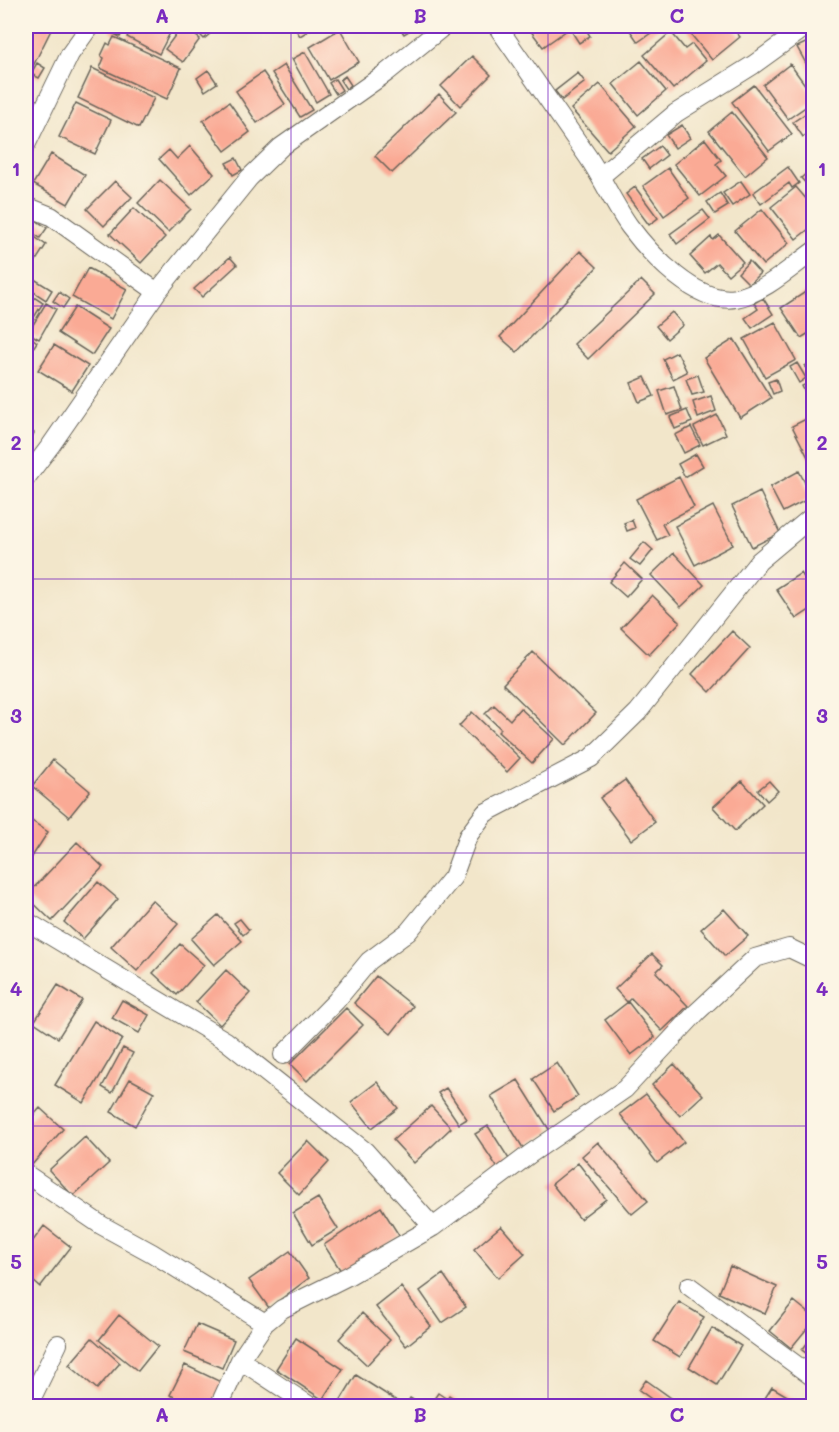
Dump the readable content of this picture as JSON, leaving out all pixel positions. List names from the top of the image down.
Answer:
{
  "grid": {
    "columns": ["A", "B", "C"],
    "rows": [
      "1",
      "2",
      "3",
      "4",
      "5"
    ]
  }
}
